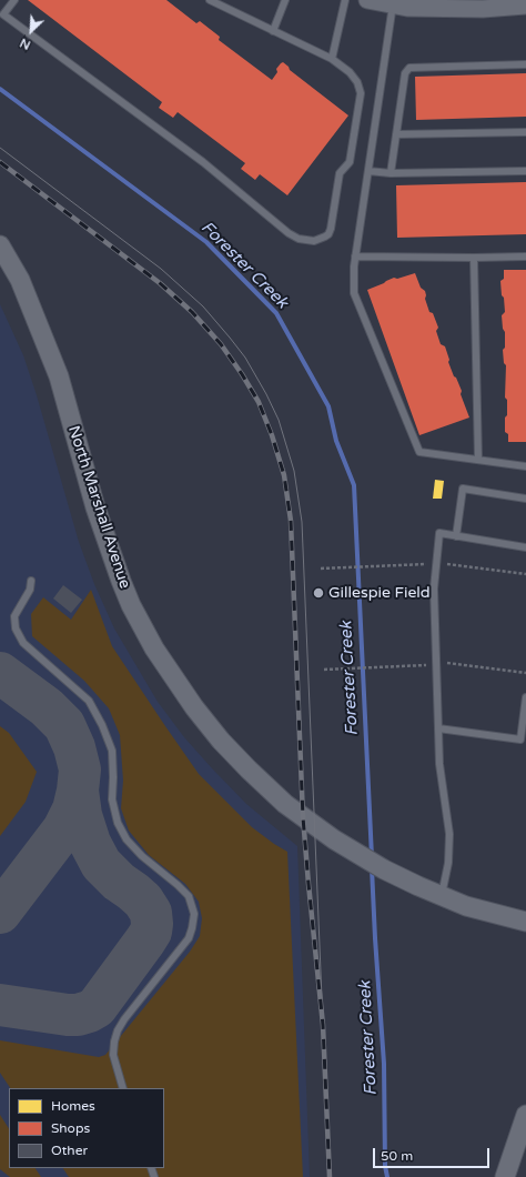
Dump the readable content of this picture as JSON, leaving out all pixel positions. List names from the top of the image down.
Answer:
{
  "streets": {
    "main road": ["North Marshall Avenue"]
  },
  "water": ["Forester Creek"],
  "places": ["Gillespie Field"],
  "legend": ["Homes", "Shops", "Other"],
  "scale_bar": "50 m",
  "north": "bottom left"
}
